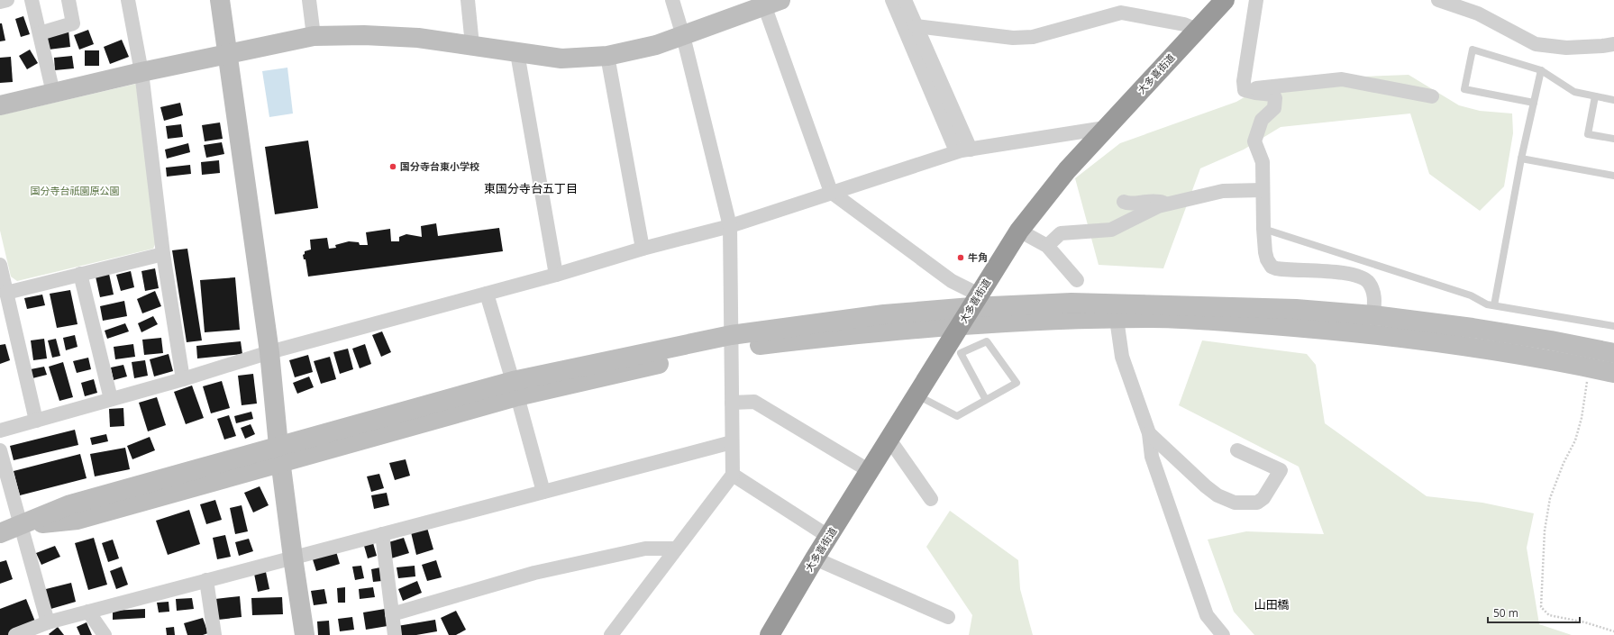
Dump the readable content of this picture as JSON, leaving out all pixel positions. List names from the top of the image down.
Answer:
{
  "streets": {
    "highway": ["大多喜街道"]
  },
  "districts": ["東国分寺台五丁目", "山田橋"],
  "parks": ["国分寺台祇園原公園"],
  "places": ["国分寺台東小学校", "牛角"],
  "scale_bar": "50 m"
}
